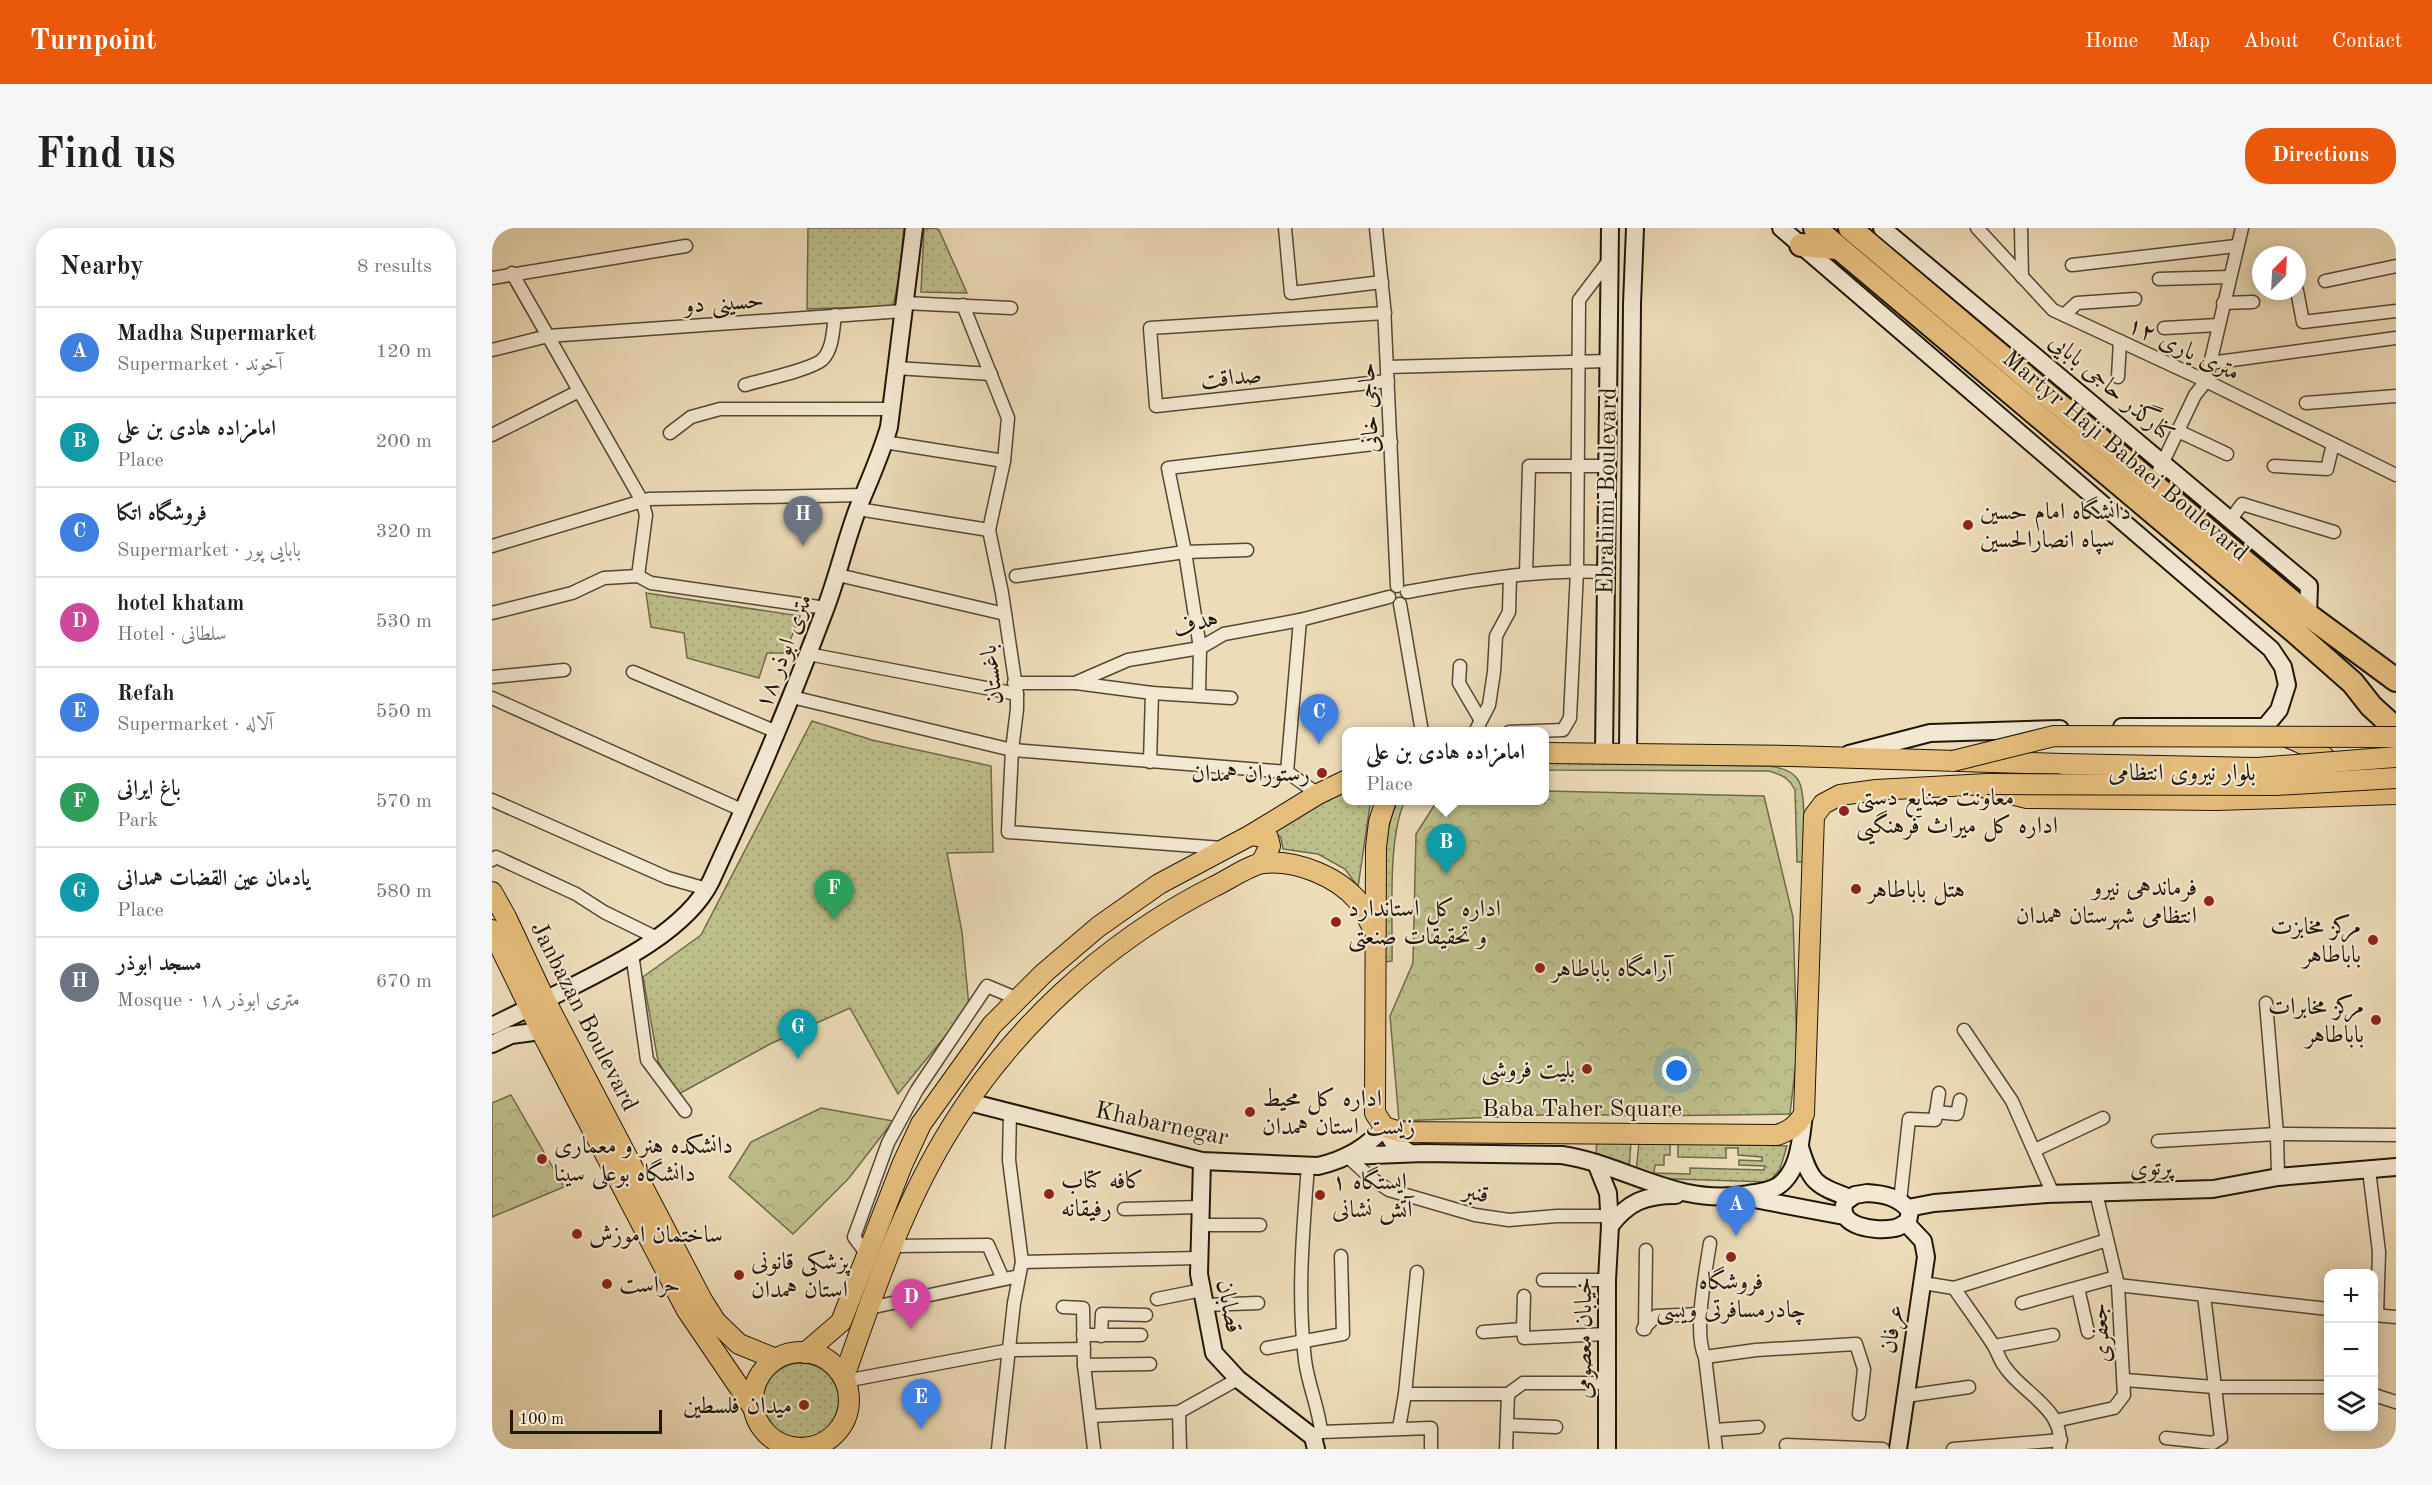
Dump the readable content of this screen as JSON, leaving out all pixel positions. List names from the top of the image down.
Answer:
{
  "streets": {
    "highway": ["Martyr Haji Babaei Boulevard"],
    "main road": [
      "کنارگذر حاجی بابایی",
      "Ebrahimi Boulevard",
      "۱۸ متری ابوذر",
      "بلوار نیروی انتظامی",
      "Janbazan Boulevard",
      "Baba Taher Square",
      "Khabarnegar",
      "پرتوی",
      "قصابان",
      "عرفان",
      "خیابان معصومی"
    ],
    "street": [
      "حسینی دو",
      "۱۲ متری یاری",
      "صداقت",
      "حاجی خانی",
      "هدف",
      "باغستان",
      "قنبر",
      "جعفری"
    ]
  },
  "crossings": [
    ["حسینی دو", "۱۸ متری ابوذر"],
    ["حسینی دو", "باغستان"],
    ["صداقت", "حاجی خانی"],
    ["کنارگذر حاجی بابایی", "Martyr Haji Babaei Boulevard"],
    ["حاجی خانی", "هدف"],
    ["هدف", "۱۸ متری ابوذر"],
    ["هدف", "باغستان"],
    ["۱۸ متری ابوذر", "Janbazan Boulevard"],
    ["Baba Taher Square", "Khabarnegar"],
    ["Khabarnegar", "قنبر"],
    ["Khabarnegar", "قصابان"],
    ["پرتوی", "عرفان"],
    ["پرتوی", "جعفری"],
    ["قنبر", "خیابان معصومی"]
  ],
  "places": [
    "دانشگاه امام حسین سپاه انصارالحسین",
    "رستوران همدان",
    "معاونت صنایع دستی اداره کل میراث فرهنگیی",
    "هتل باباطاهر",
    "فرماندهی نیرو انتظامی شهرستان همدان",
    "اداره کل استاندارد و تحقیقات صنعتی",
    "مرکز مخابزت باباطاهر",
    "آرامگاه باباطاهر",
    "مرکز مخابرات باباطاهر",
    "بلیت فروشی",
    "اداره کل محیط زیست استان همدان",
    "دانشکده هنر و معماری دانشگاه بوعلی سینا",
    "کافه کتاب رفیقانه",
    "ایستگاه ۱ آتش نشانی",
    "ساختمان اموزش",
    "فروشگاه چادرمسافرتی ویسی",
    "پزشکی قانونی استان همدان",
    "حراست",
    "میدان فلسطین"
  ],
  "scale_bar": "100 m",
  "north": "top right",
  "page": {
    "header": "Turnpoint",
    "nav": [
      "Home",
      "Map",
      "About",
      "Contact"
    ],
    "buttons": "Directions",
    "title": "Find us",
    "heading": ["Nearby", "8 results"],
    "list": [
      {
        "mark": "A",
        "name": "Madha Supermarket",
        "note": "Supermarket · آخوند",
        "value": "120 m"
      },
      {
        "mark": "B",
        "name": "امامزاده هادی بن علی",
        "note": "Place",
        "value": "200 m"
      },
      {
        "mark": "C",
        "name": "فروشگاه اتکا",
        "note": "Supermarket · بابایی پور",
        "value": "320 m"
      },
      {
        "mark": "D",
        "name": "hotel khatam",
        "note": "Hotel · سلطانی",
        "value": "530 m"
      },
      {
        "mark": "E",
        "name": "Refah",
        "note": "Supermarket · آلاله",
        "value": "550 m"
      },
      {
        "mark": "F",
        "name": "باغ ایرانی",
        "note": "Park",
        "value": "570 m"
      },
      {
        "mark": "G",
        "name": "یادمان عین القضات همدانی",
        "note": "Place",
        "value": "580 m"
      },
      {
        "mark": "H",
        "name": "مسجد ابوذر",
        "note": "Mosque · ۱۸ متری ابوذر",
        "value": "670 m"
      }
    ],
    "pins": [
      "H",
      "C",
      "B",
      "F",
      "G",
      "A",
      "D",
      "E"
    ],
    "popup": ["امامزاده هادی بن علی", "Place"],
    "map_buttons": ["+", "−"],
    "scale": "100 m"
  }
}
